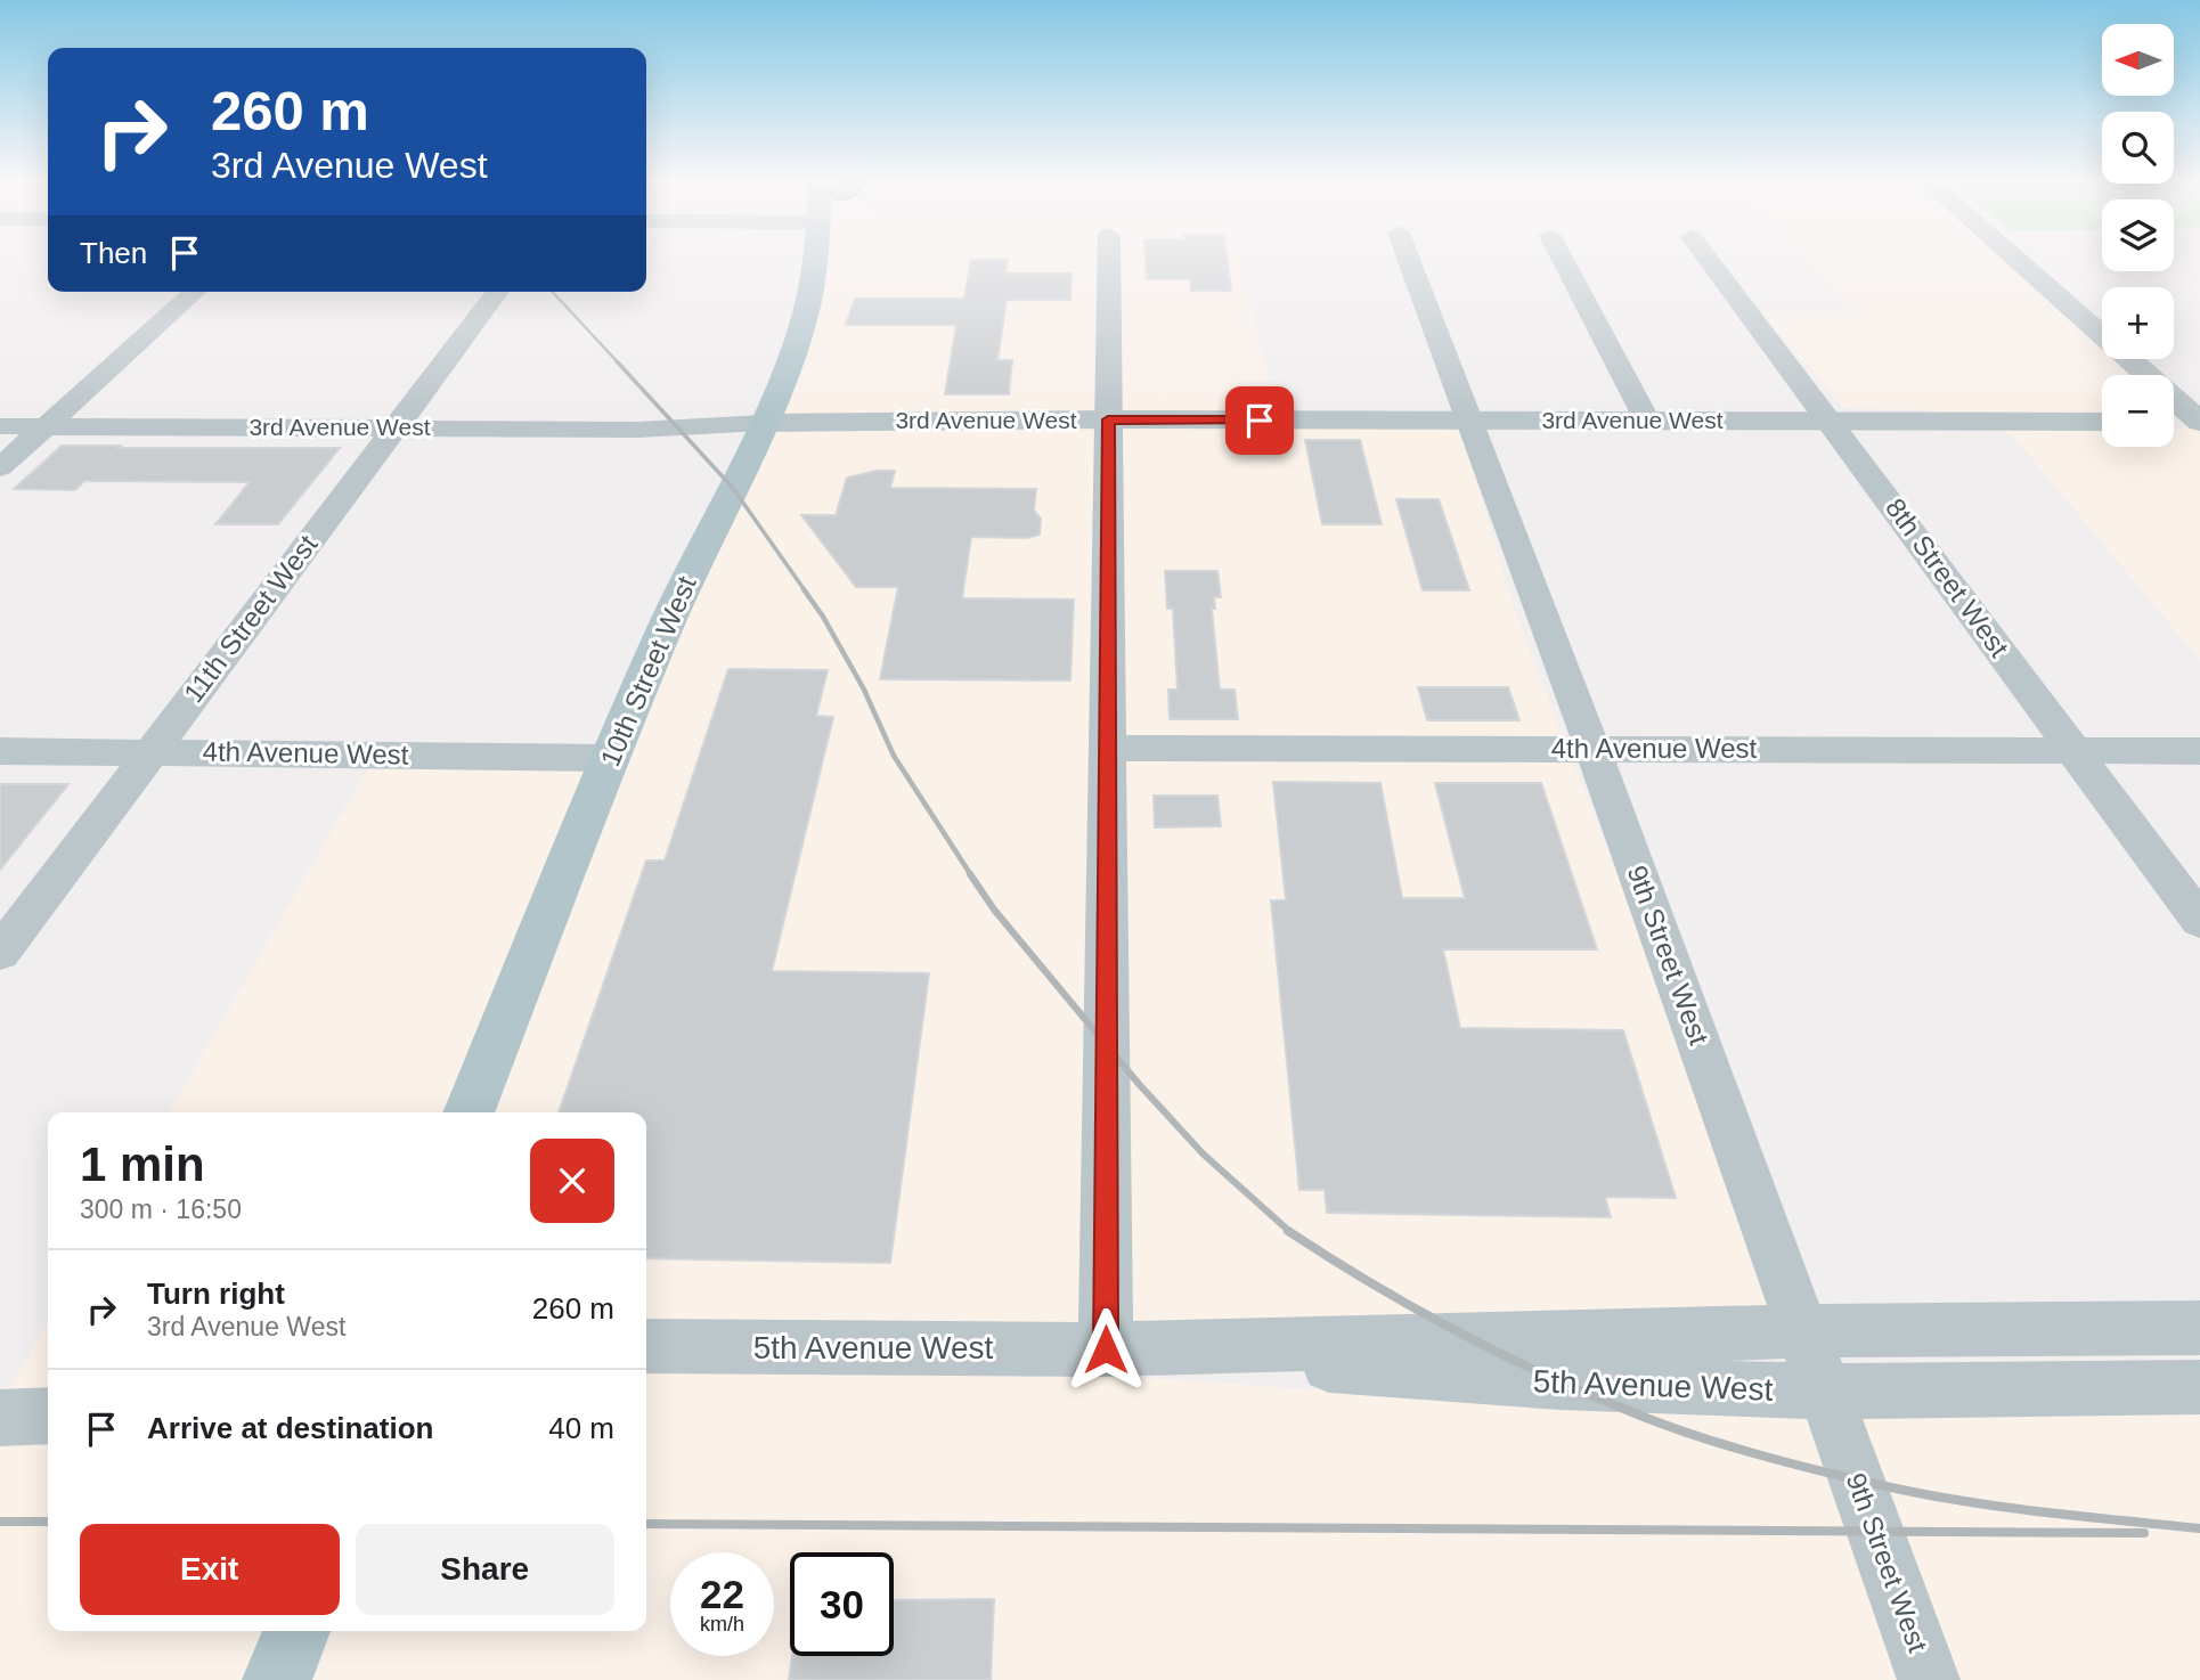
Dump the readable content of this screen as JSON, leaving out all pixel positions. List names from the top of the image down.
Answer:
{
  "streets": {
    "main road": ["10th Street West"],
    "street": [
      "3rd Avenue West",
      "8th Street West",
      "11th Street West",
      "4th Avenue West",
      "9th Street West",
      "5th Avenue West"
    ]
  },
  "crossings": [
    ["3rd Avenue West", "8th Street West"],
    ["3rd Avenue West", "11th Street West"],
    ["3rd Avenue West", "10th Street West"],
    ["3rd Avenue West", "9th Street West"],
    ["8th Street West", "4th Avenue West"],
    ["11th Street West", "4th Avenue West"],
    ["10th Street West", "4th Avenue West"],
    ["4th Avenue West", "9th Street West"],
    ["9th Street West", "5th Avenue West"]
  ],
  "north": "left",
  "page": {
    "map_buttons": ["+", "−"],
    "turn": ["260 m", "3rd Avenue West"],
    "then": "Then",
    "heading": ["1 min", "300 m · 16:50"],
    "list": [
      {
        "name": "Turn right",
        "note": "3rd Avenue West",
        "value": "260 m"
      },
      {
        "name": "Arrive at destination",
        "value": "40 m"
      }
    ],
    "buttons": ["Exit", "Share"],
    "speed": "22 km/h",
    "limit": "30"
  }
}
